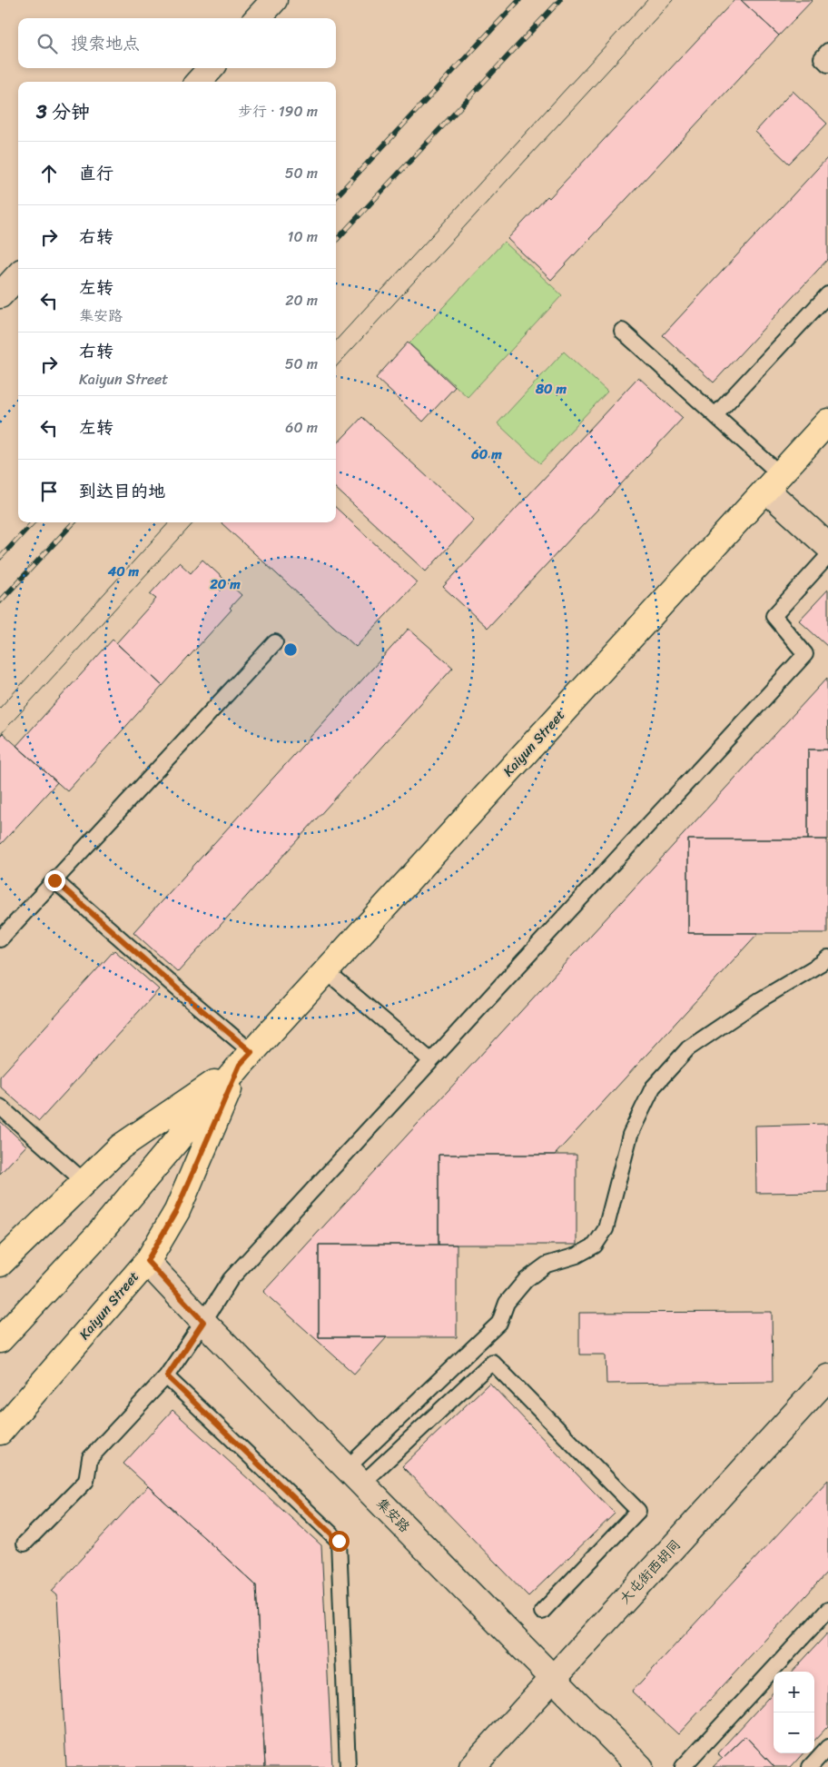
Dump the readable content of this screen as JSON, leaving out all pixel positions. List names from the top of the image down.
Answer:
{
  "streets": {
    "main road": ["Kaiyun Street"],
    "street": ["集安路", "大屯街西胡同"]
  },
  "crossings": [
    ["Kaiyun Street", "集安路"],
    ["集安路", "大屯街西胡同"]
  ],
  "page": {
    "search": "搜索地点",
    "heading": ["3 分钟", "步行 · 190 m"],
    "list": [
      ["直行", "50 m"],
      ["右转", "10 m"],
      ["左转", "集安路", "20 m"],
      ["右转", "Kaiyun Street", "50 m"],
      ["左转", "60 m"],
      "到达目的地"
    ],
    "map_buttons": ["+", "−"]
  },
  "rings": [
    "80 m",
    "60 m",
    "40 m",
    "20 m"
  ]
}
